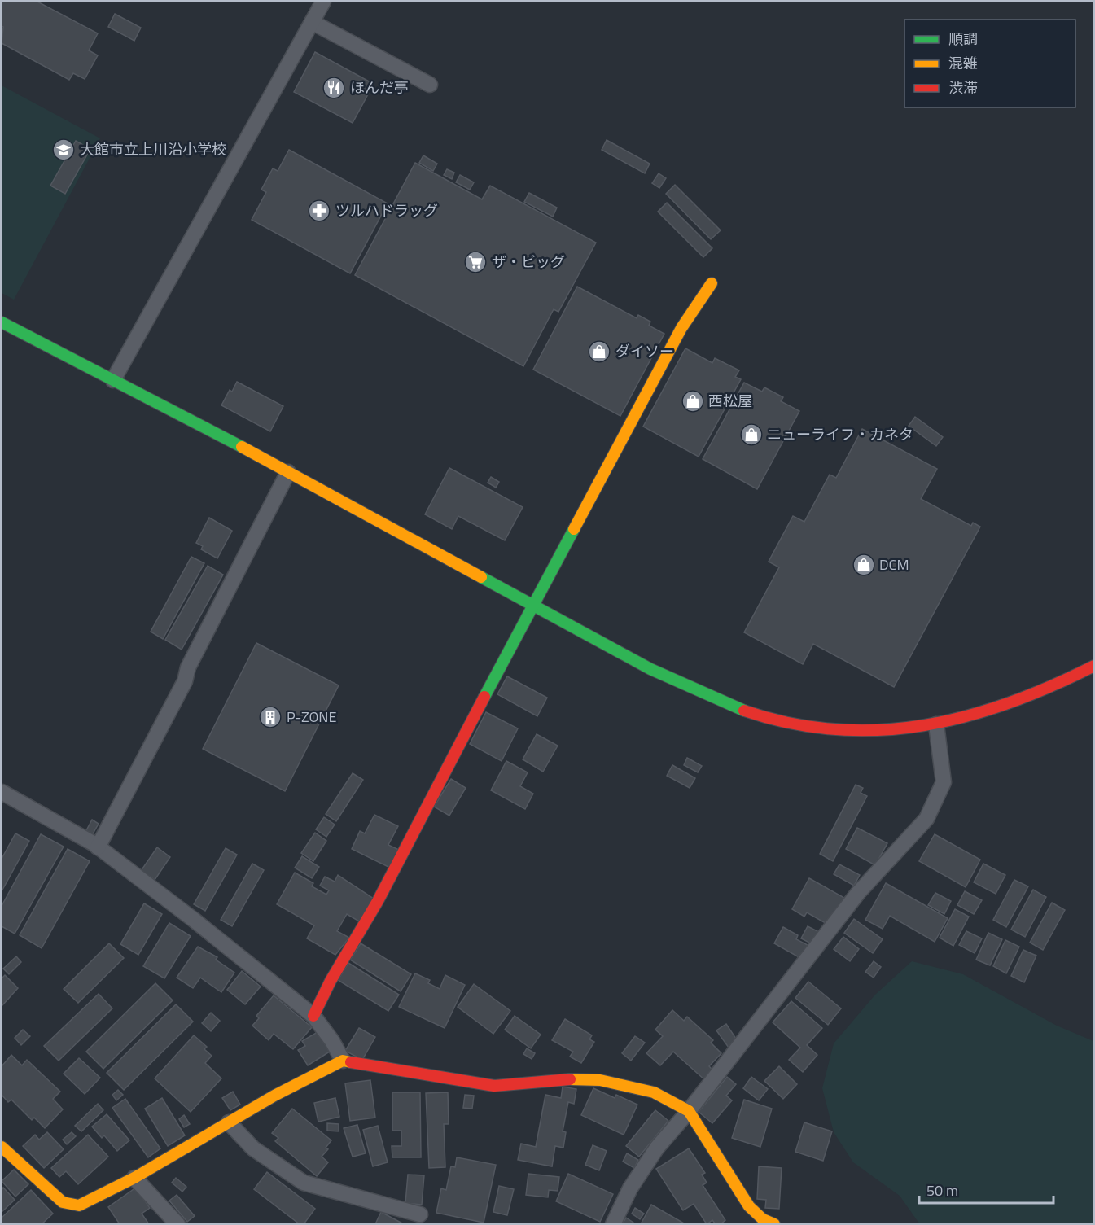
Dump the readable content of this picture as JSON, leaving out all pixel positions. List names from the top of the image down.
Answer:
{
  "places": {
    "restaurant": ["ほんだ亭"],
    "school or university": ["大館市立上川沿小学校"],
    "pharmacy": ["ツルハドラッグ"],
    "supermarket": ["ザ・ビッグ"],
    "shop": [
      "ダイソー",
      "西松屋",
      "ニューライフ・カネタ",
      "DCM"
    ],
    "building": ["P-ZONE"]
  },
  "legend": ["順調", "混雑", "渋滞"],
  "scale_bar": "50 m"
}
